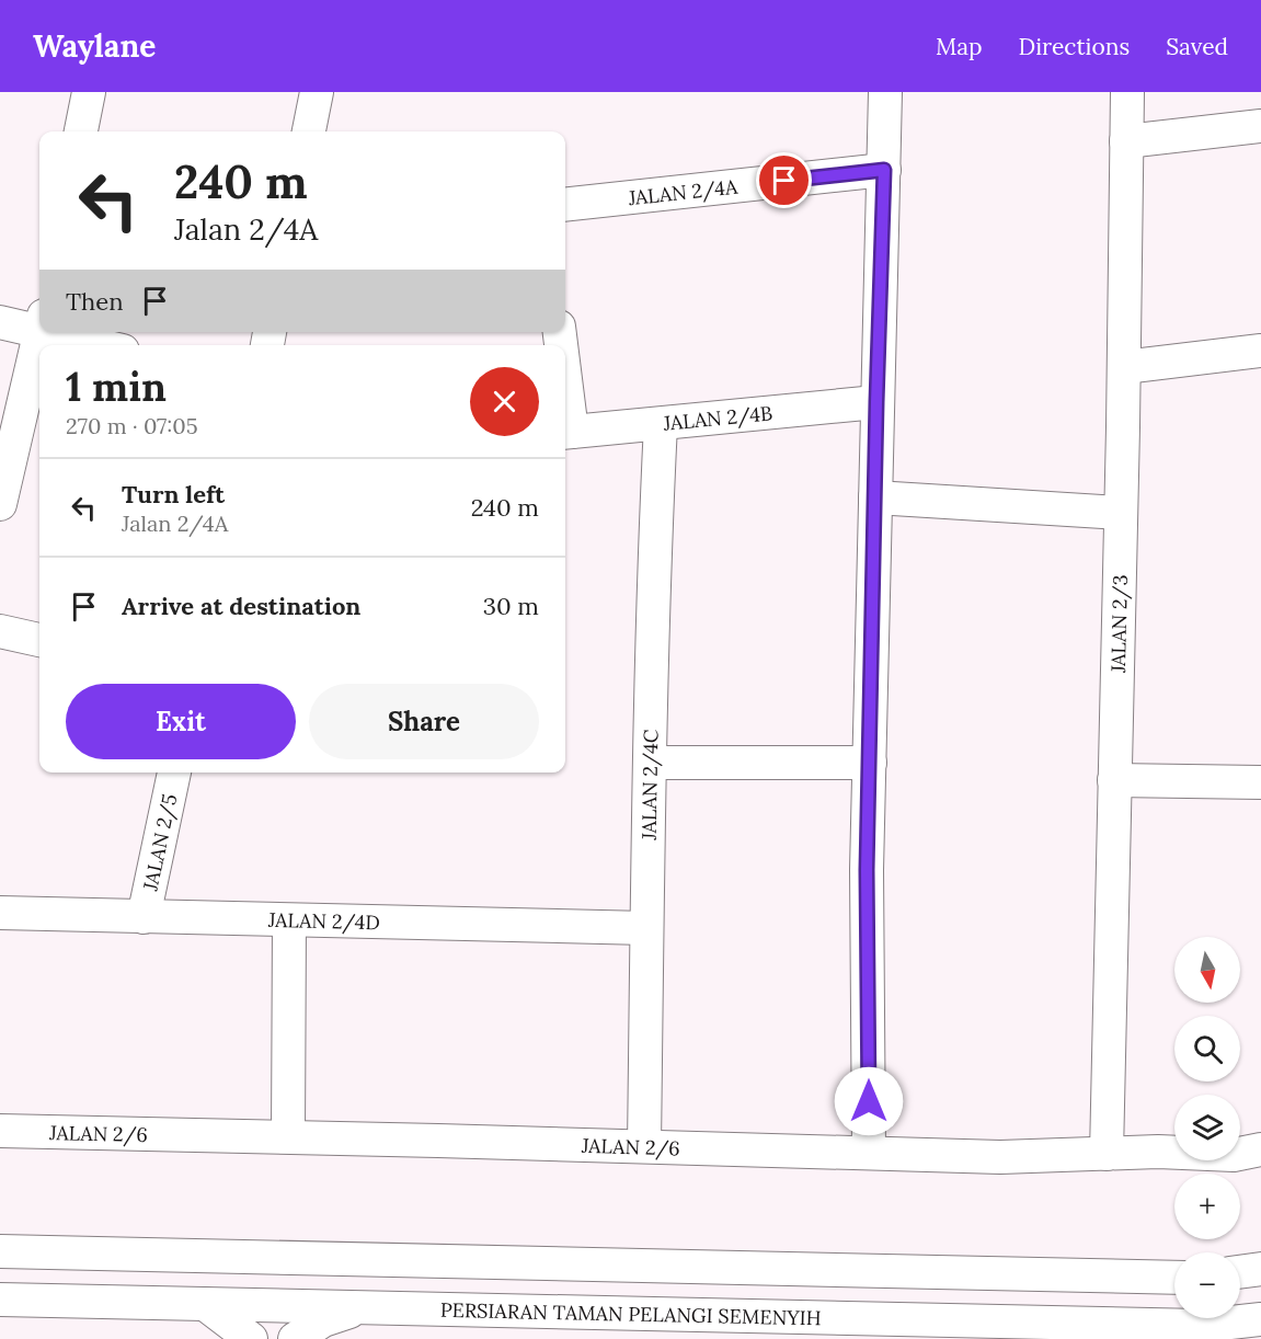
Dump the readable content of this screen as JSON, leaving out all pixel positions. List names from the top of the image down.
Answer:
{
  "streets": {
    "street": [
      "JALAN 2/4A",
      "JALAN 2/4B",
      "JALAN 2/3",
      "JALAN 2/4C",
      "JALAN 2/5",
      "JALAN 2/4D",
      "JALAN 2/6",
      "PERSIARAN TAMAN PELANGI SEMENYIH"
    ]
  },
  "crossings": [
    ["JALAN 2/4B", "JALAN 2/4C"],
    ["JALAN 2/3", "JALAN 2/6"],
    ["JALAN 2/4C", "JALAN 2/4D"],
    ["JALAN 2/4C", "JALAN 2/6"],
    ["JALAN 2/5", "JALAN 2/4D"]
  ],
  "north": "bottom",
  "page": {
    "header": "Waylane",
    "nav": ["Map", "Directions", "Saved"],
    "turn": ["240 m", "Jalan 2/4A"],
    "then": "Then",
    "heading": ["1 min", "270 m · 07:05"],
    "list": [
      {
        "name": "Turn left",
        "note": "Jalan 2/4A",
        "value": "240 m"
      },
      {
        "name": "Arrive at destination",
        "value": "30 m"
      }
    ],
    "buttons": ["Exit", "Share"],
    "map_buttons": ["+", "−"]
  }
}
